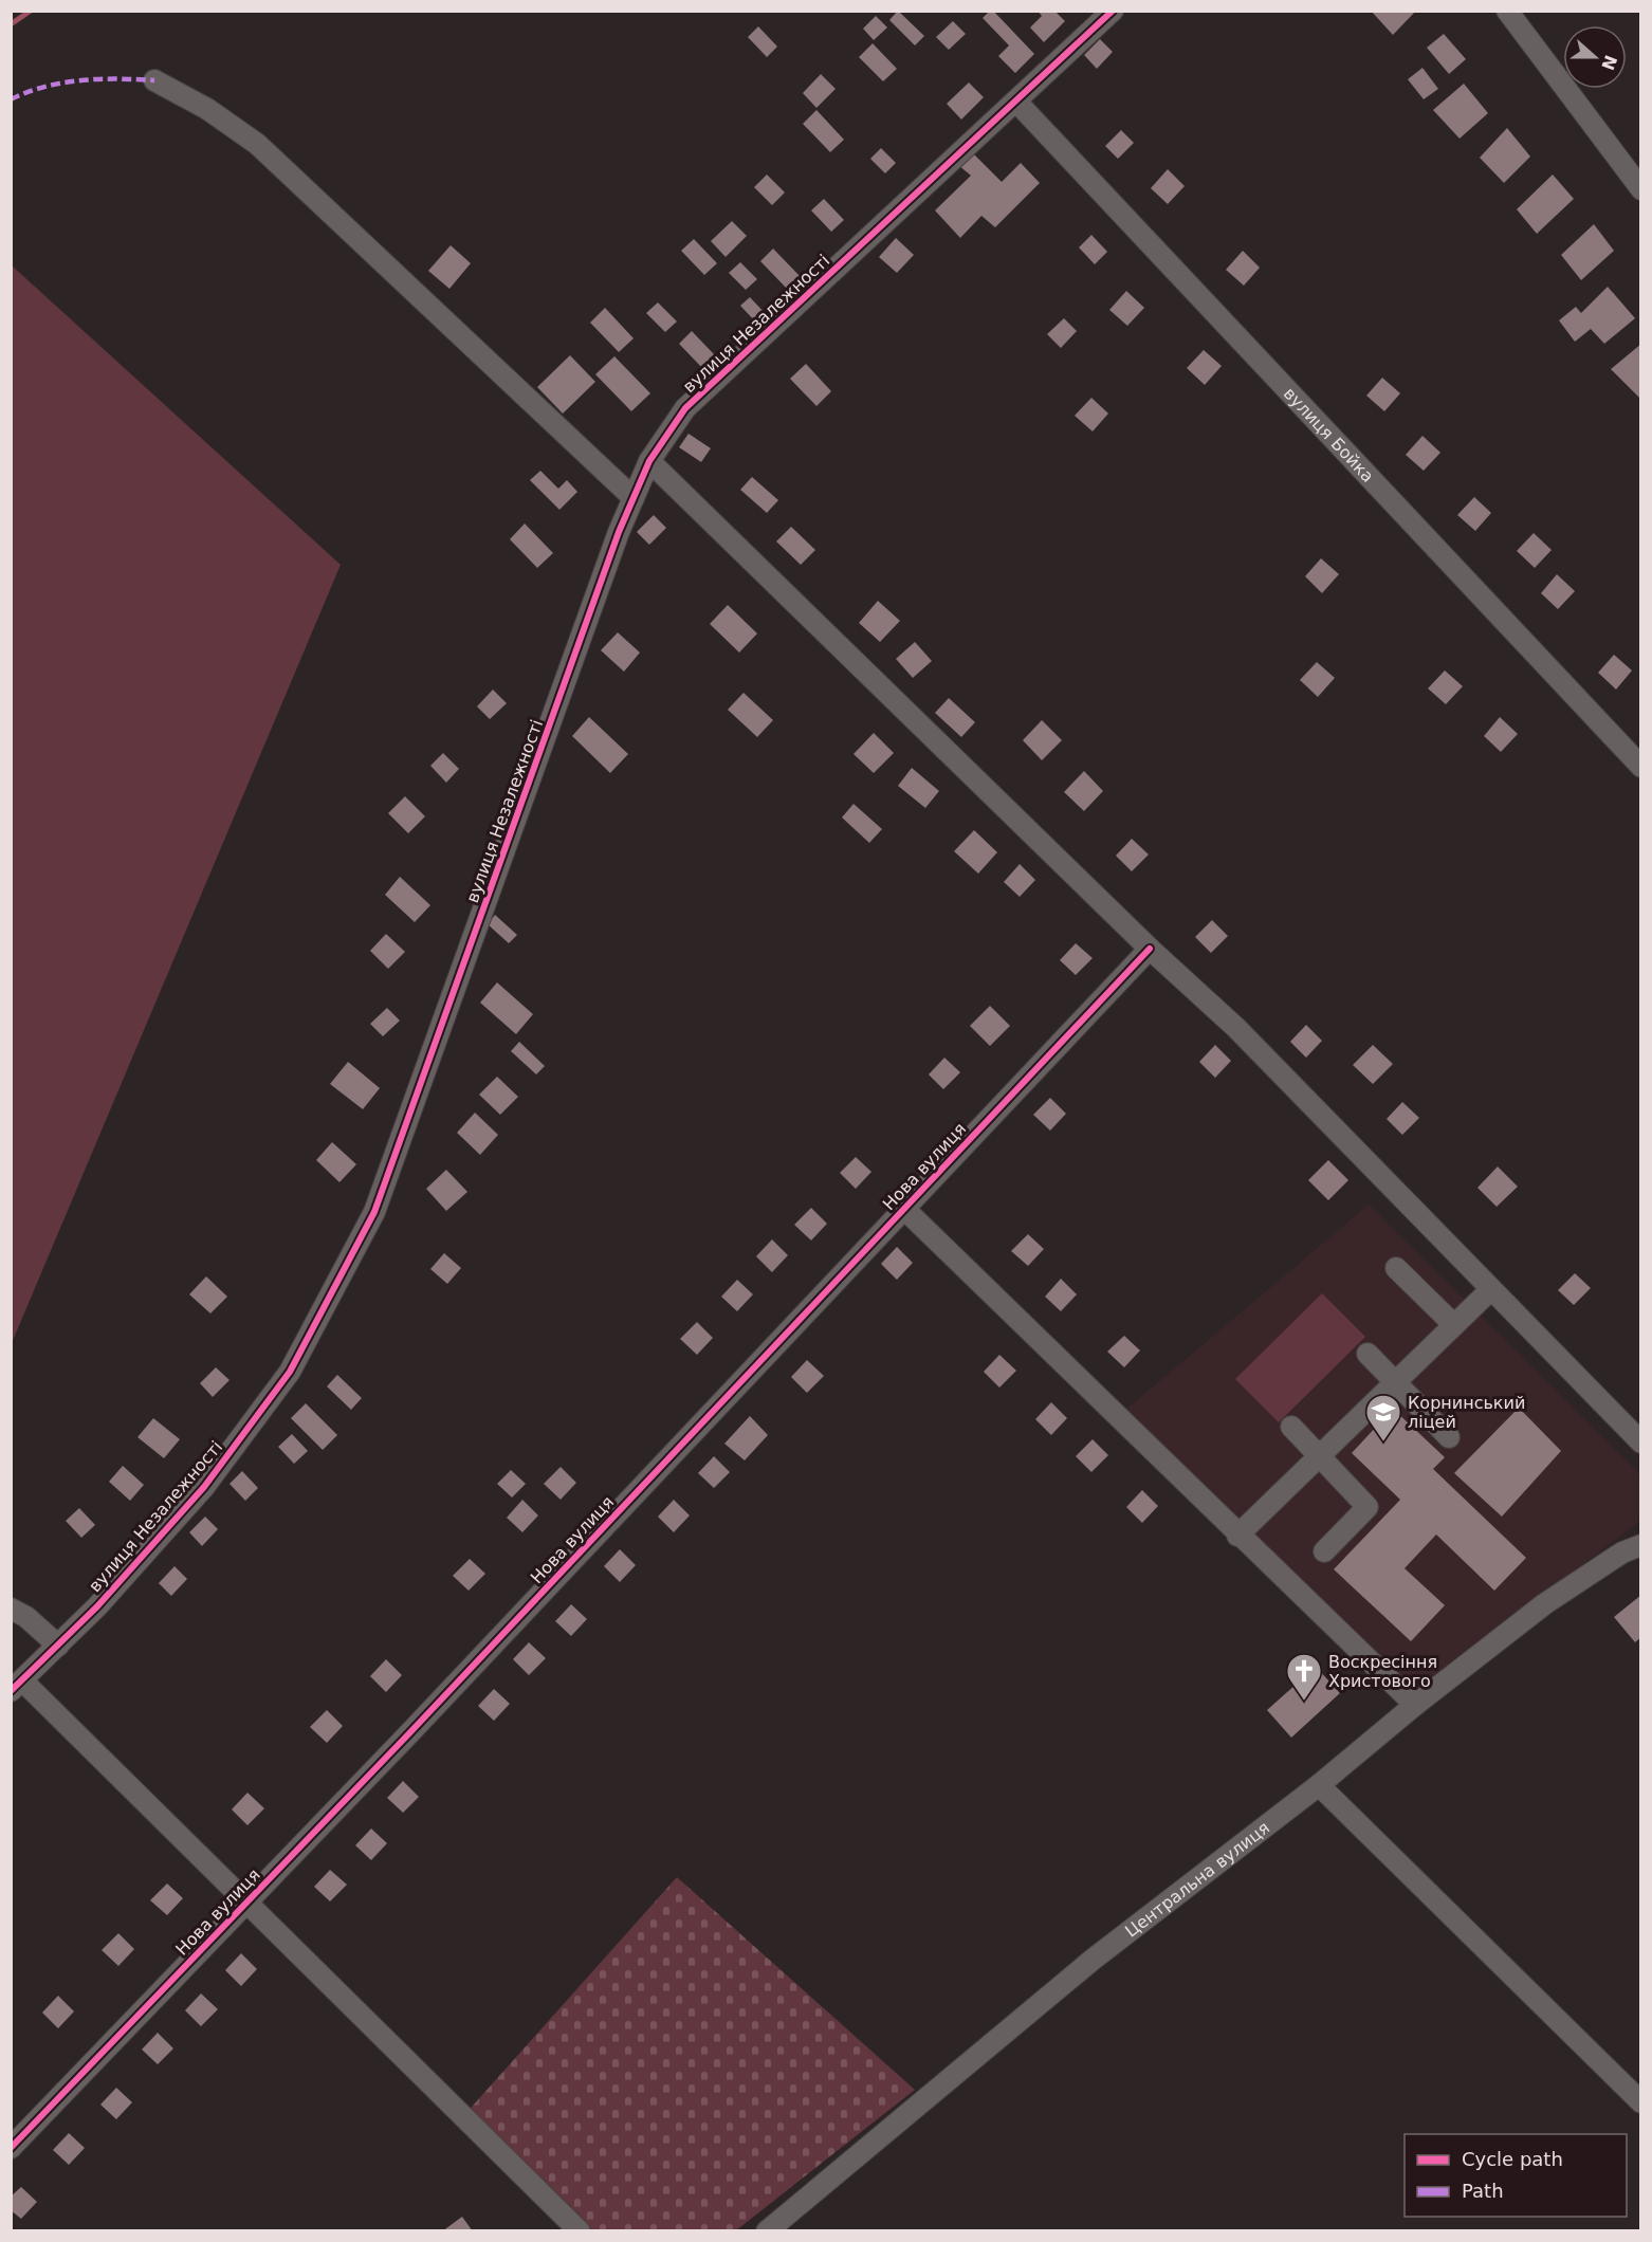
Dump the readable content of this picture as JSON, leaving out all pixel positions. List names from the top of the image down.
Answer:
{
  "streets": {
    "street": [
      "вулиця Незалежності",
      "вулиця Бойка",
      "Нова вулиця",
      "Центральна вулиця"
    ]
  },
  "crossings": [
    ["вулиця Незалежності", "вулиця Бойка"]
  ],
  "places": {
    "school or university": ["Корнинський ліцей"],
    "church": ["Воскресіння Христового"]
  },
  "legend": ["Cycle path", "Path"],
  "north": "right"
}
